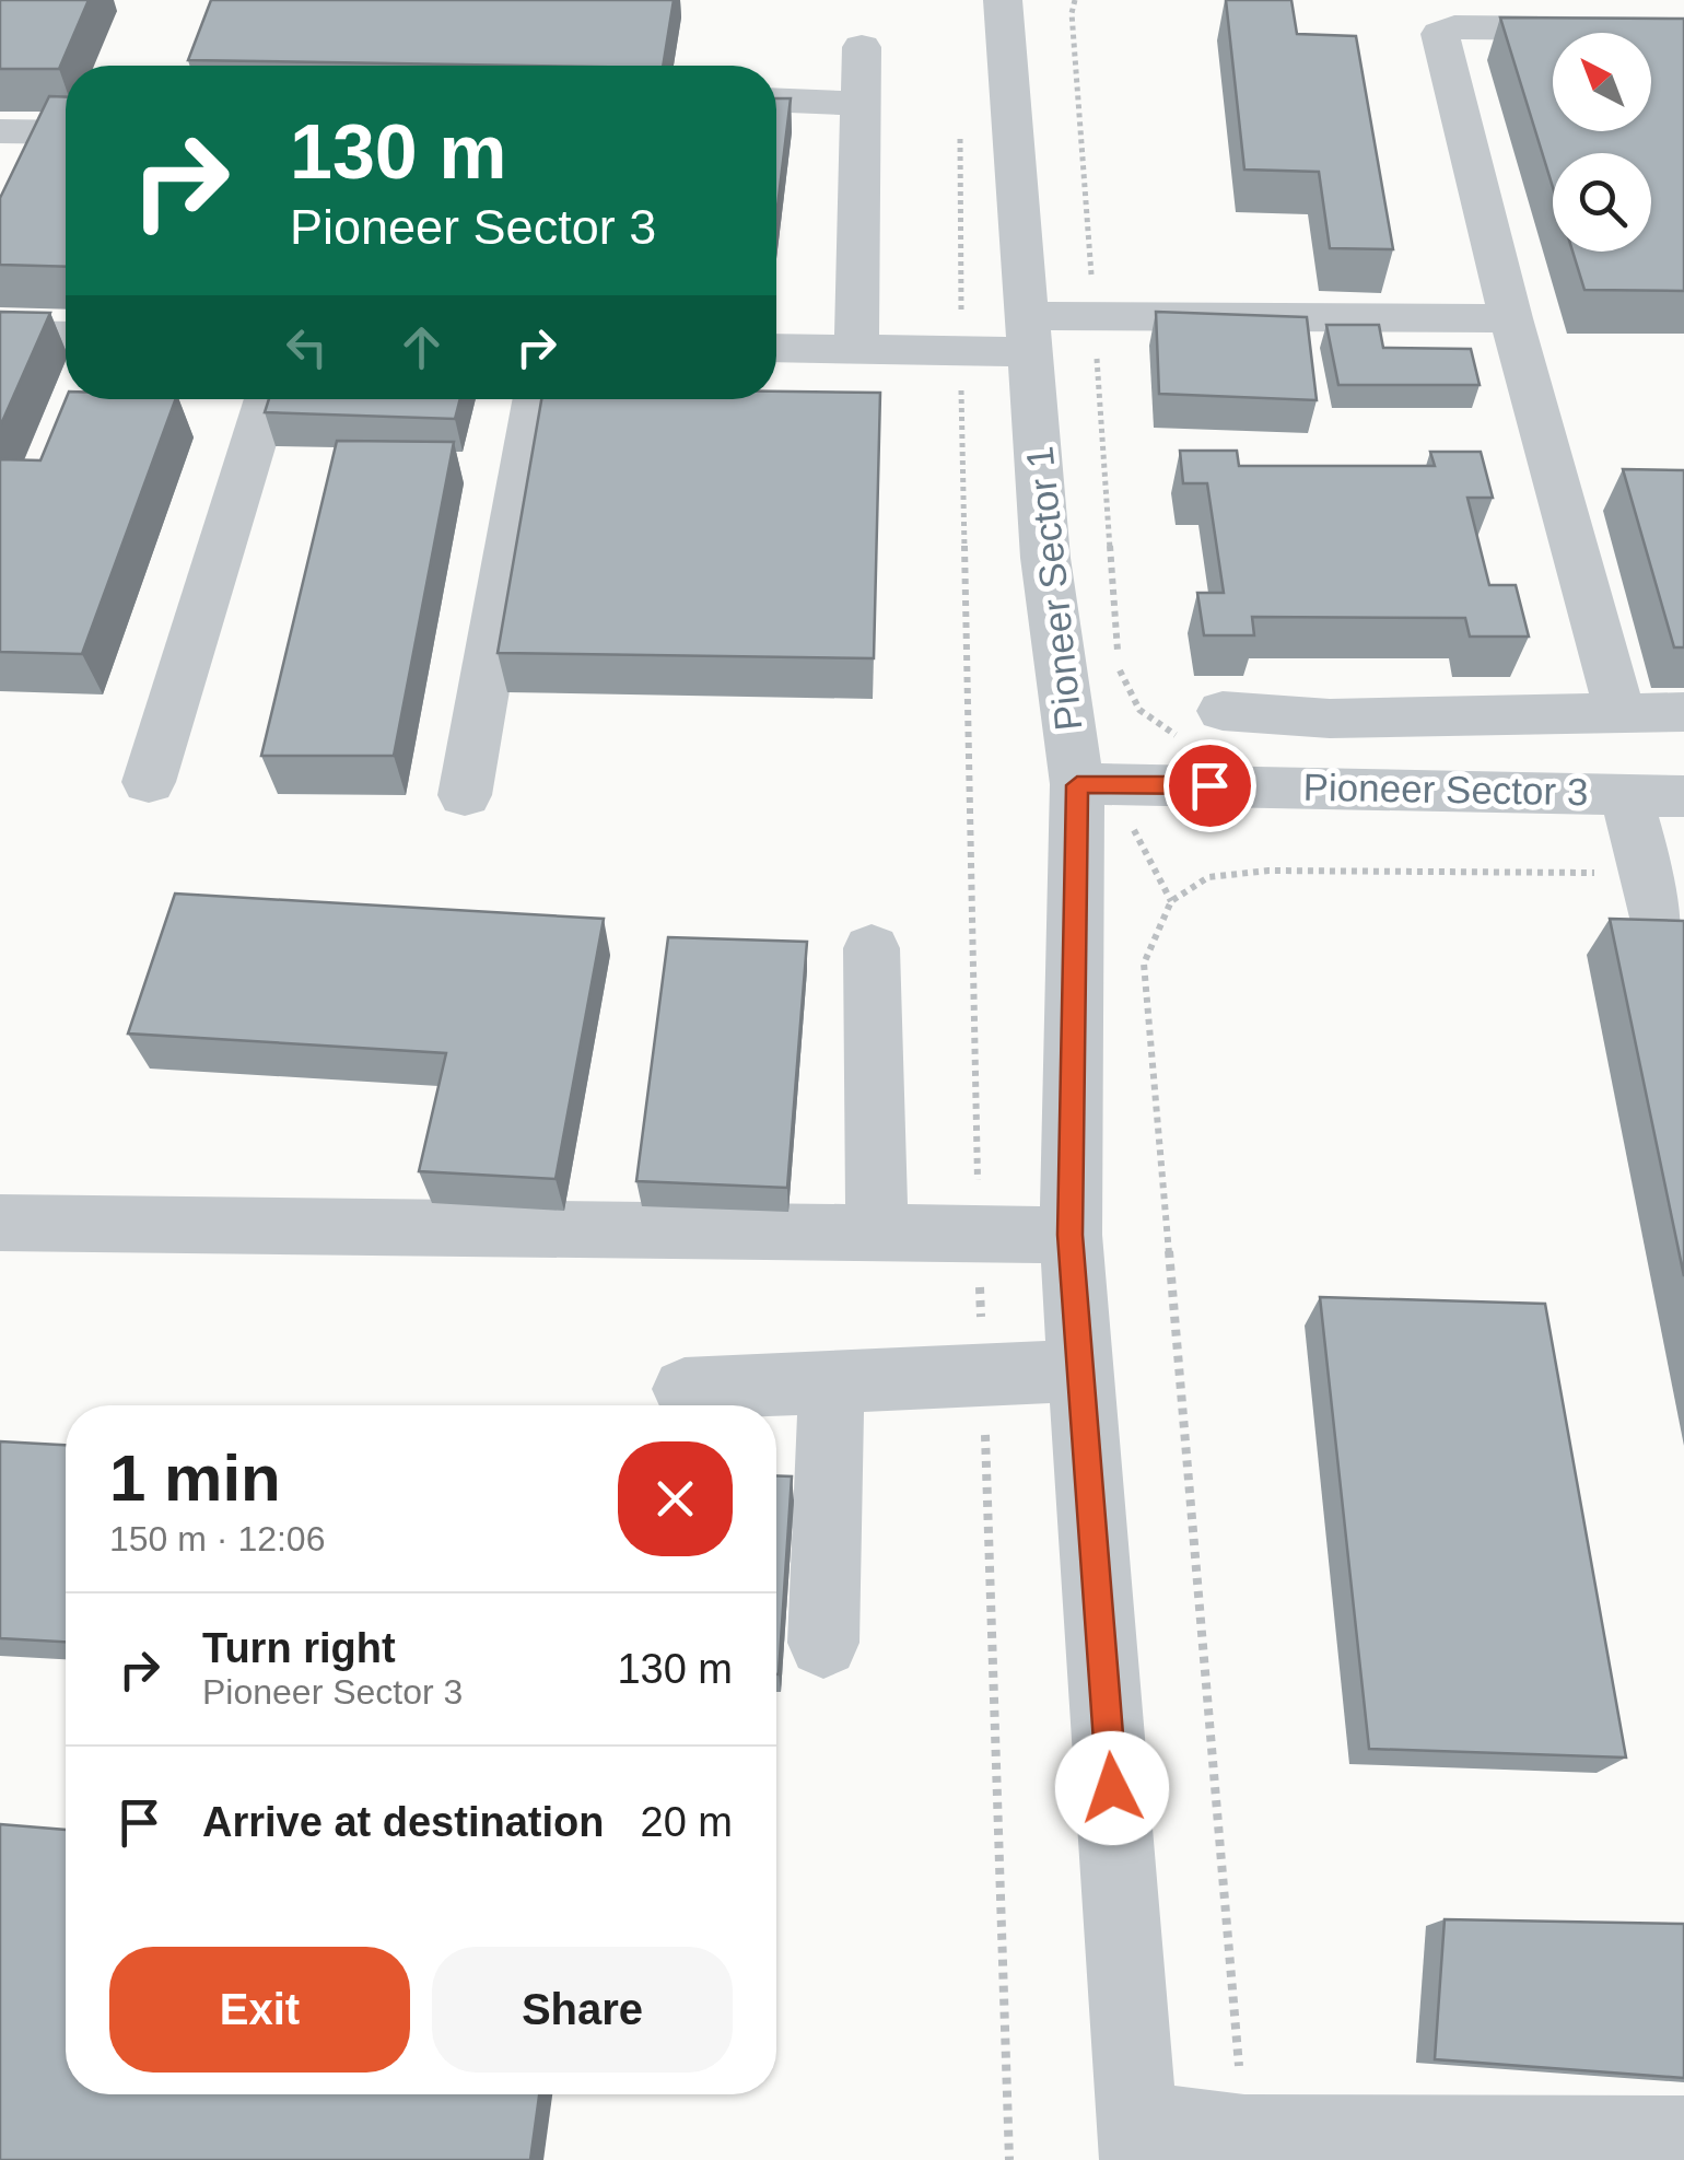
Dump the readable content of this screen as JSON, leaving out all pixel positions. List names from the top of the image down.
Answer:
{
  "streets": {
    "street": ["Pioneer Sector 1", "Pioneer Sector 3"]
  },
  "crossings": [
    ["Pioneer Sector 1", "Pioneer Sector 3"]
  ],
  "north": "top left",
  "page": {
    "turn": ["130 m", "Pioneer Sector 3"],
    "heading": ["1 min", "150 m · 12:06"],
    "list": [
      {
        "name": "Turn right",
        "note": "Pioneer Sector 3",
        "value": "130 m"
      },
      {
        "name": "Arrive at destination",
        "value": "20 m"
      }
    ],
    "buttons": ["Exit", "Share"]
  }
}
